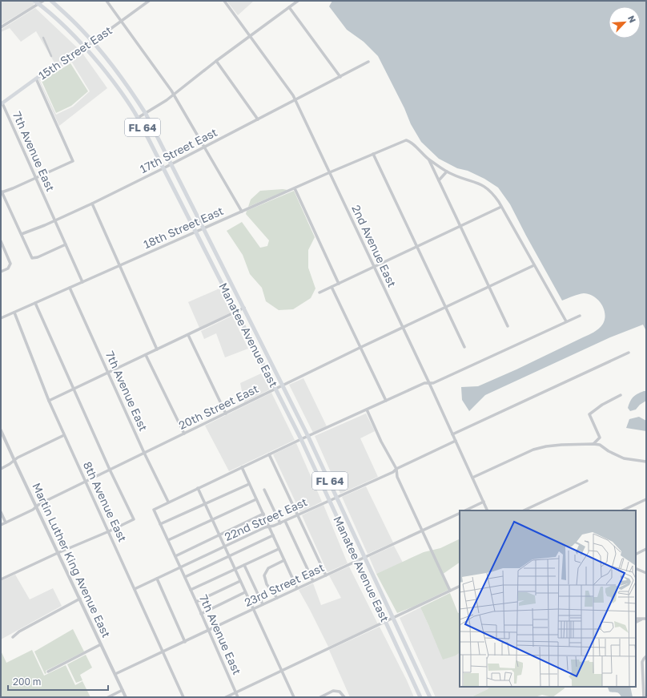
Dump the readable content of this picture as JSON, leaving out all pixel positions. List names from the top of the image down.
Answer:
{
  "streets": {
    "main road": ["15th Street East", "FL 64", "Manatee Avenue East"],
    "street": [
      "17th Street East",
      "7th Avenue East",
      "18th Street East",
      "2nd Avenue East",
      "20th Street East",
      "8th Avenue East",
      "22nd Street East",
      "Martin Luther King Avenue East",
      "23rd Street East"
    ]
  },
  "crossings": [
    ["15th Street East", "7th Avenue East"],
    ["15th Street East", "Manatee Avenue East"],
    ["17th Street East", "7th Avenue East"],
    ["17th Street East", "2nd Avenue East"],
    ["17th Street East", "Manatee Avenue East"],
    ["7th Avenue East", "18th Street East"],
    ["7th Avenue East", "20th Street East"],
    ["7th Avenue East", "22nd Street East"],
    ["7th Avenue East", "23rd Street East"],
    ["18th Street East", "2nd Avenue East"],
    ["18th Street East", "Manatee Avenue East"],
    ["18th Street East", "8th Avenue East"],
    ["2nd Avenue East", "20th Street East"],
    ["2nd Avenue East", "22nd Street East"],
    ["Manatee Avenue East", "20th Street East"],
    ["Manatee Avenue East", "22nd Street East"],
    ["Manatee Avenue East", "23rd Street East"],
    ["20th Street East", "8th Avenue East"],
    ["20th Street East", "Martin Luther King Avenue East"],
    ["8th Avenue East", "22nd Street East"],
    ["8th Avenue East", "23rd Street East"],
    ["Martin Luther King Avenue East", "23rd Street East"]
  ],
  "scale_bar": "200 m",
  "north": "top right"
}
